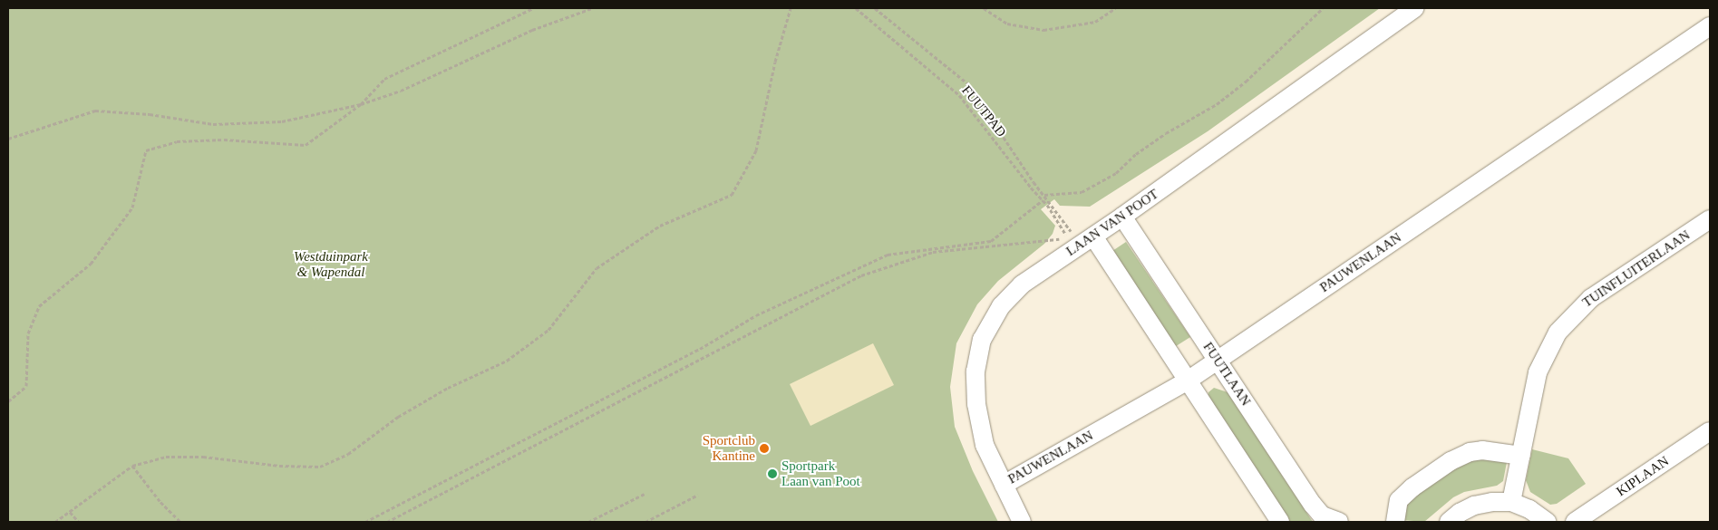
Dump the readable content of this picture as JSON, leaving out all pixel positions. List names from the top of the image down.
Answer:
{
  "streets": {
    "street": [
      "LAAN VAN POOT",
      "PAUWENLAAN",
      "TUINFLUITERLAAN",
      "FUUTLAAN",
      "KIPLAAN"
    ],
    "path": ["FUUTPAD"]
  },
  "crossings": [
    ["FUUTPAD", "LAAN VAN POOT"],
    ["LAAN VAN POOT", "PAUWENLAAN"],
    ["LAAN VAN POOT", "FUUTLAAN"],
    ["PAUWENLAAN", "FUUTLAAN"]
  ],
  "parks": ["Westduinpark & Wapendal"],
  "places": ["Sportclub Kantine", "Sportpark Laan van Poot"]
}
